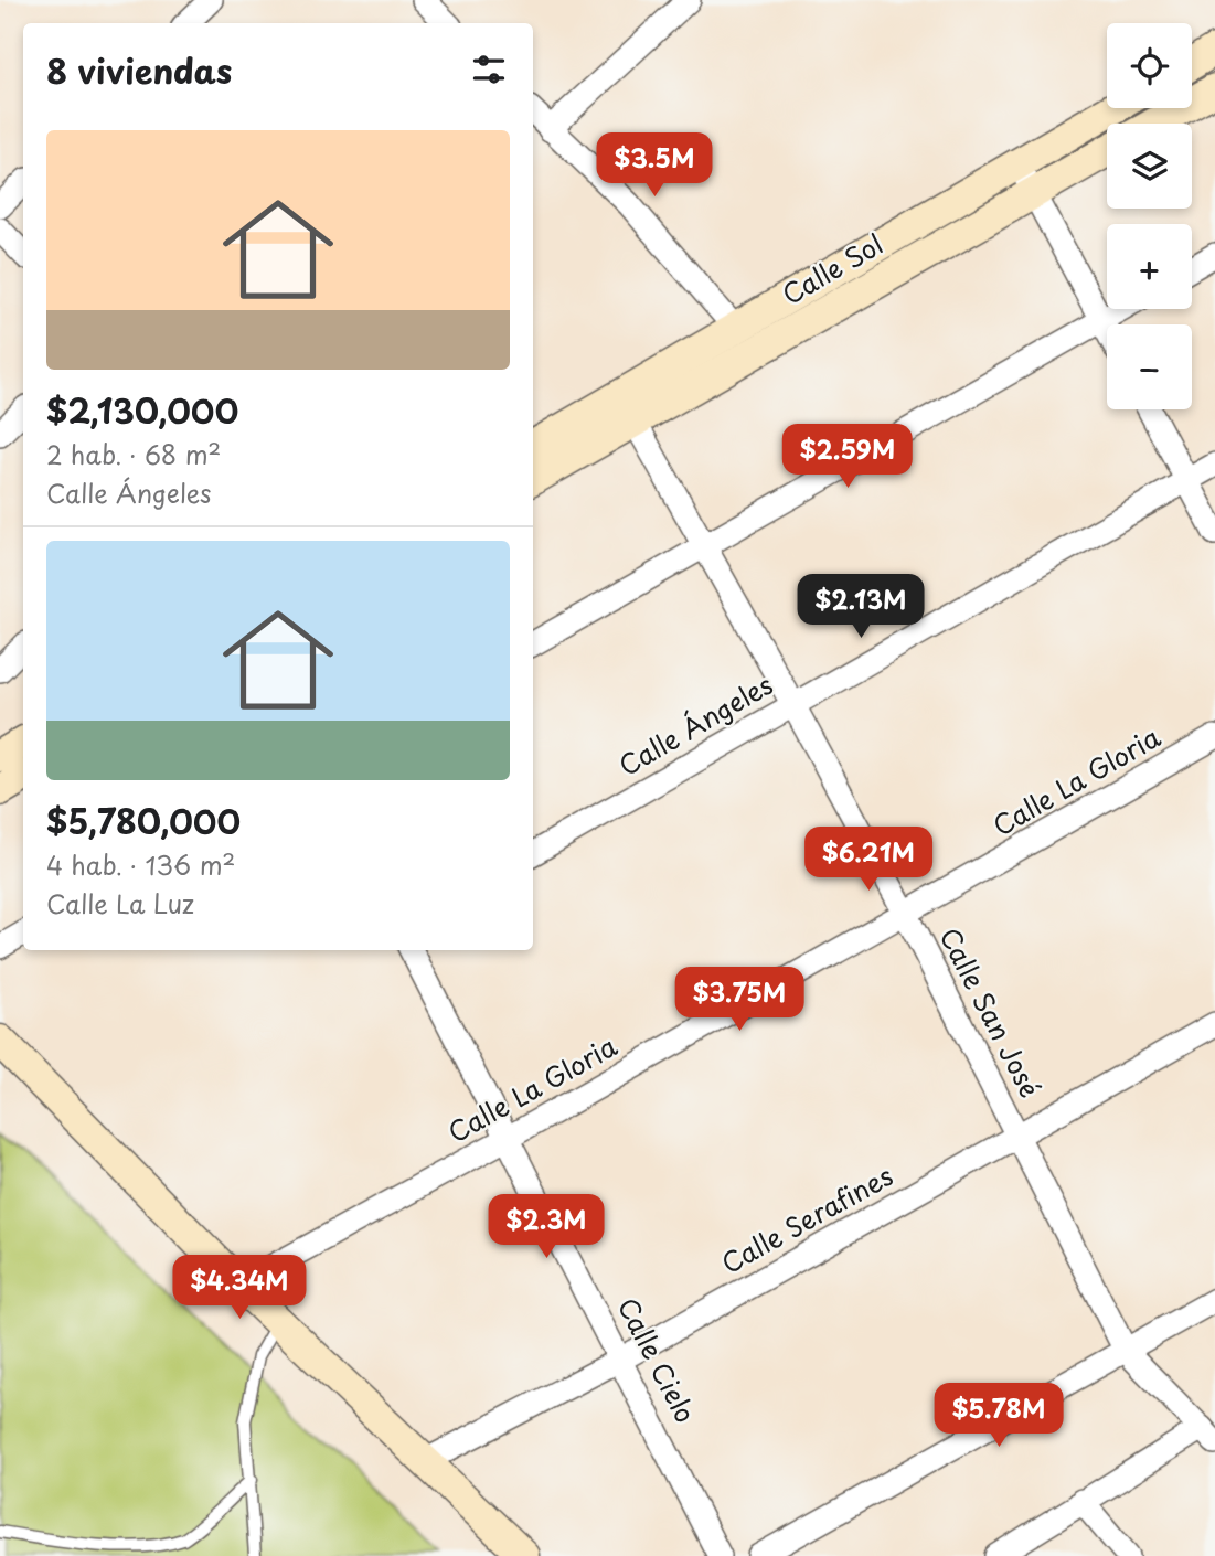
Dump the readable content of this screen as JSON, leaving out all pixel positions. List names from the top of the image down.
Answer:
{
  "streets": {
    "street": [
      "Calle Sol",
      "Calle Ángeles",
      "Calle La Gloria",
      "Calle San José",
      "Calle Serafines",
      "Calle Cielo"
    ]
  },
  "crossings": [
    ["Calle Sol", "Calle San José"],
    ["Calle Ángeles", "Calle San José"],
    ["Calle La Gloria", "Calle San José"],
    ["Calle La Gloria", "Calle Cielo"],
    ["Calle San José", "Calle Serafines"],
    ["Calle Serafines", "Calle Cielo"]
  ],
  "page": {
    "map_buttons": ["+", "−"],
    "heading": "8 viviendas",
    "list": [
      {
        "name": "$2,130,000",
        "note": "2 hab. · 68 m² · Calle Ángeles"
      },
      {
        "name": "$5,780,000",
        "note": "4 hab. · 136 m² · Calle La Luz"
      }
    ],
    "price": [
      "$3.5M",
      "$2.59M",
      "$2.13M",
      "$6.21M",
      "$3.75M",
      "$2.3M",
      "$4.34M",
      "$5.78M"
    ]
  }
}
